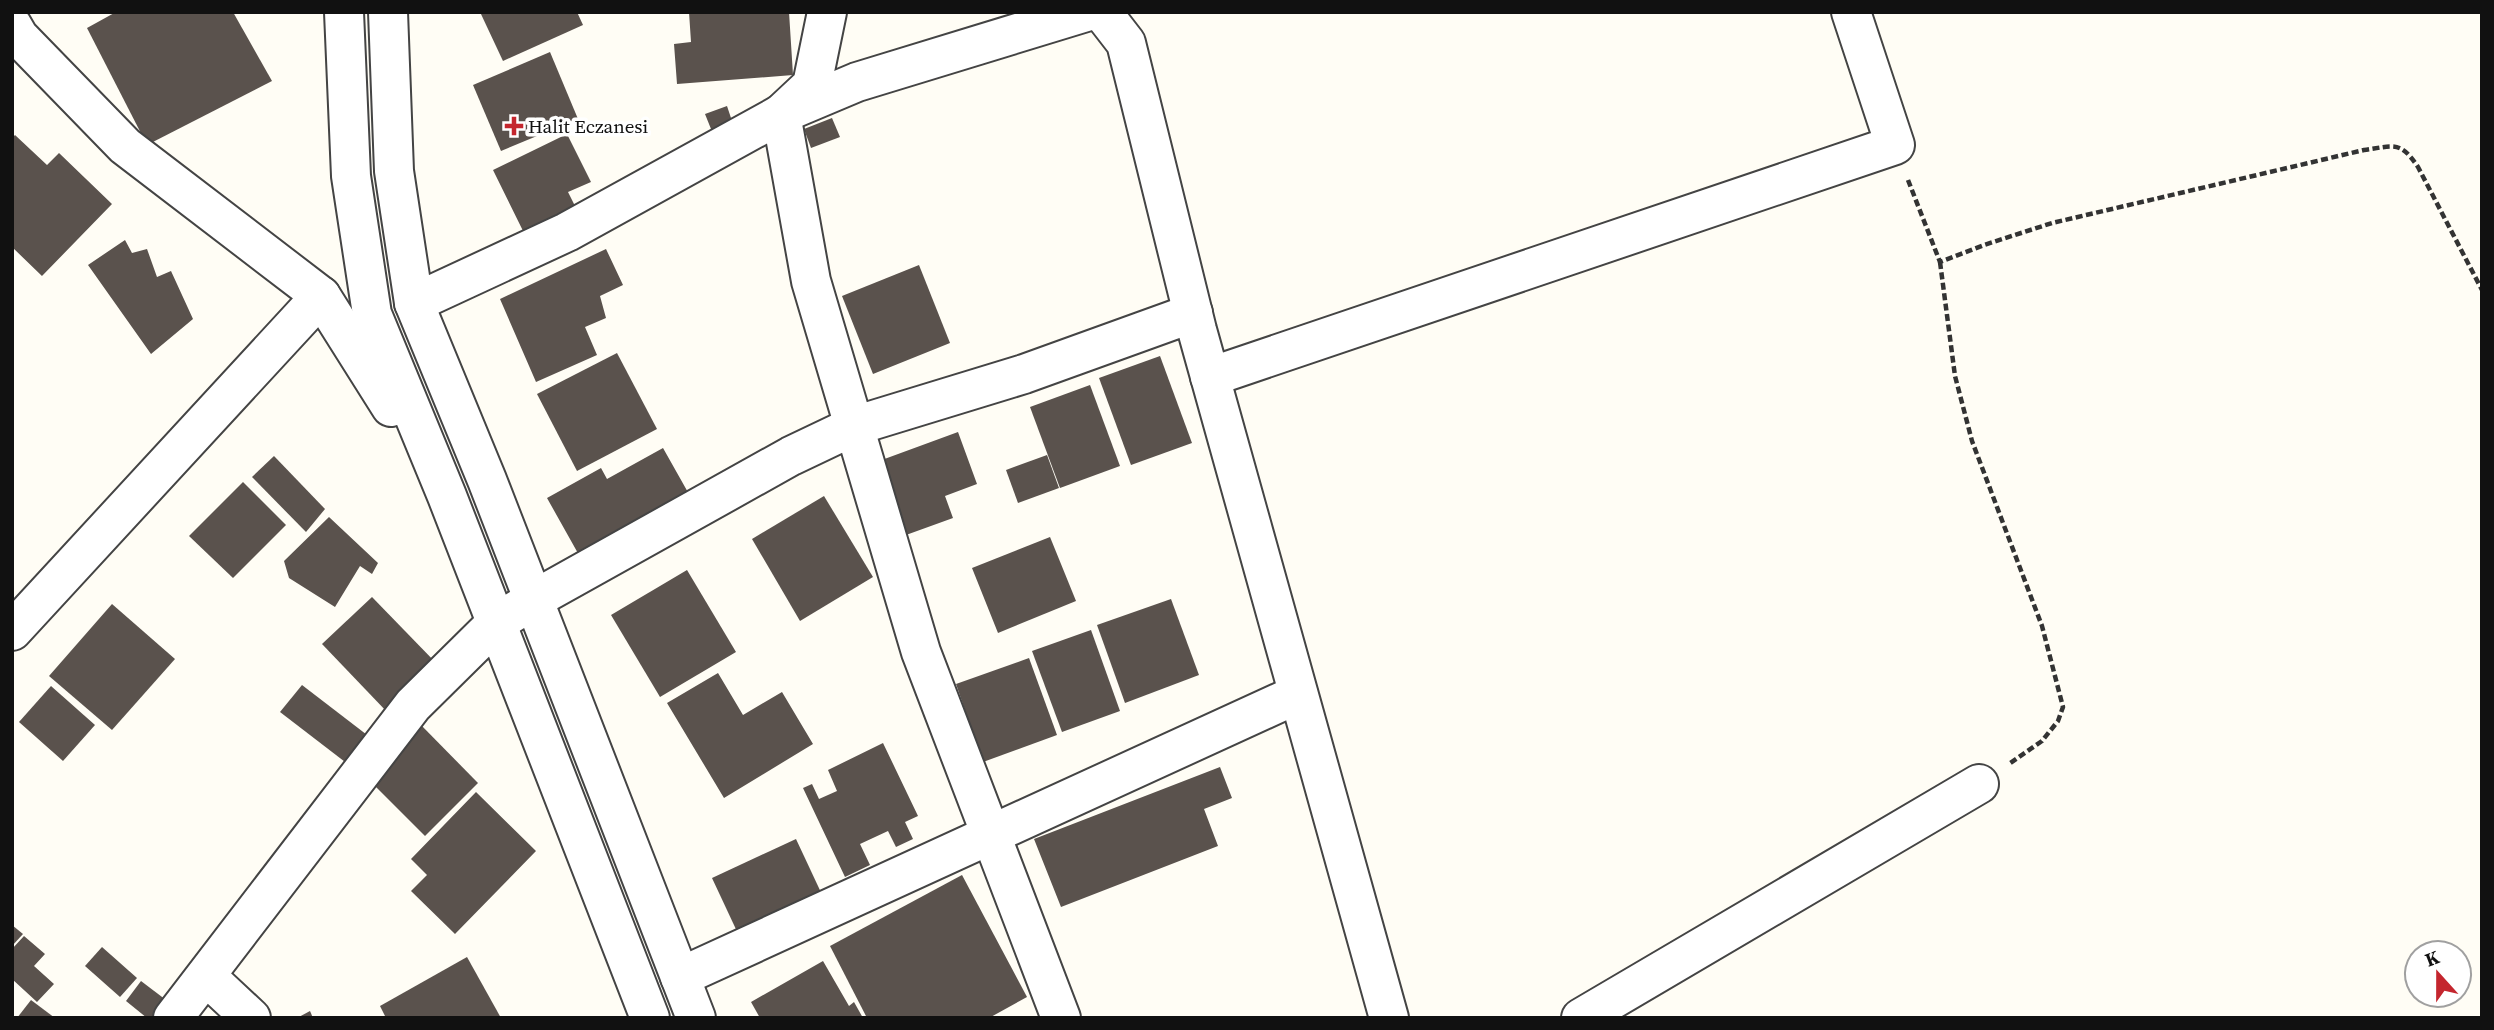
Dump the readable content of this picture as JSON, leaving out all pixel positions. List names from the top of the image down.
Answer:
{
  "places": {
    "health": ["Halit Eczanesi"]
  },
  "north": "top"
}
